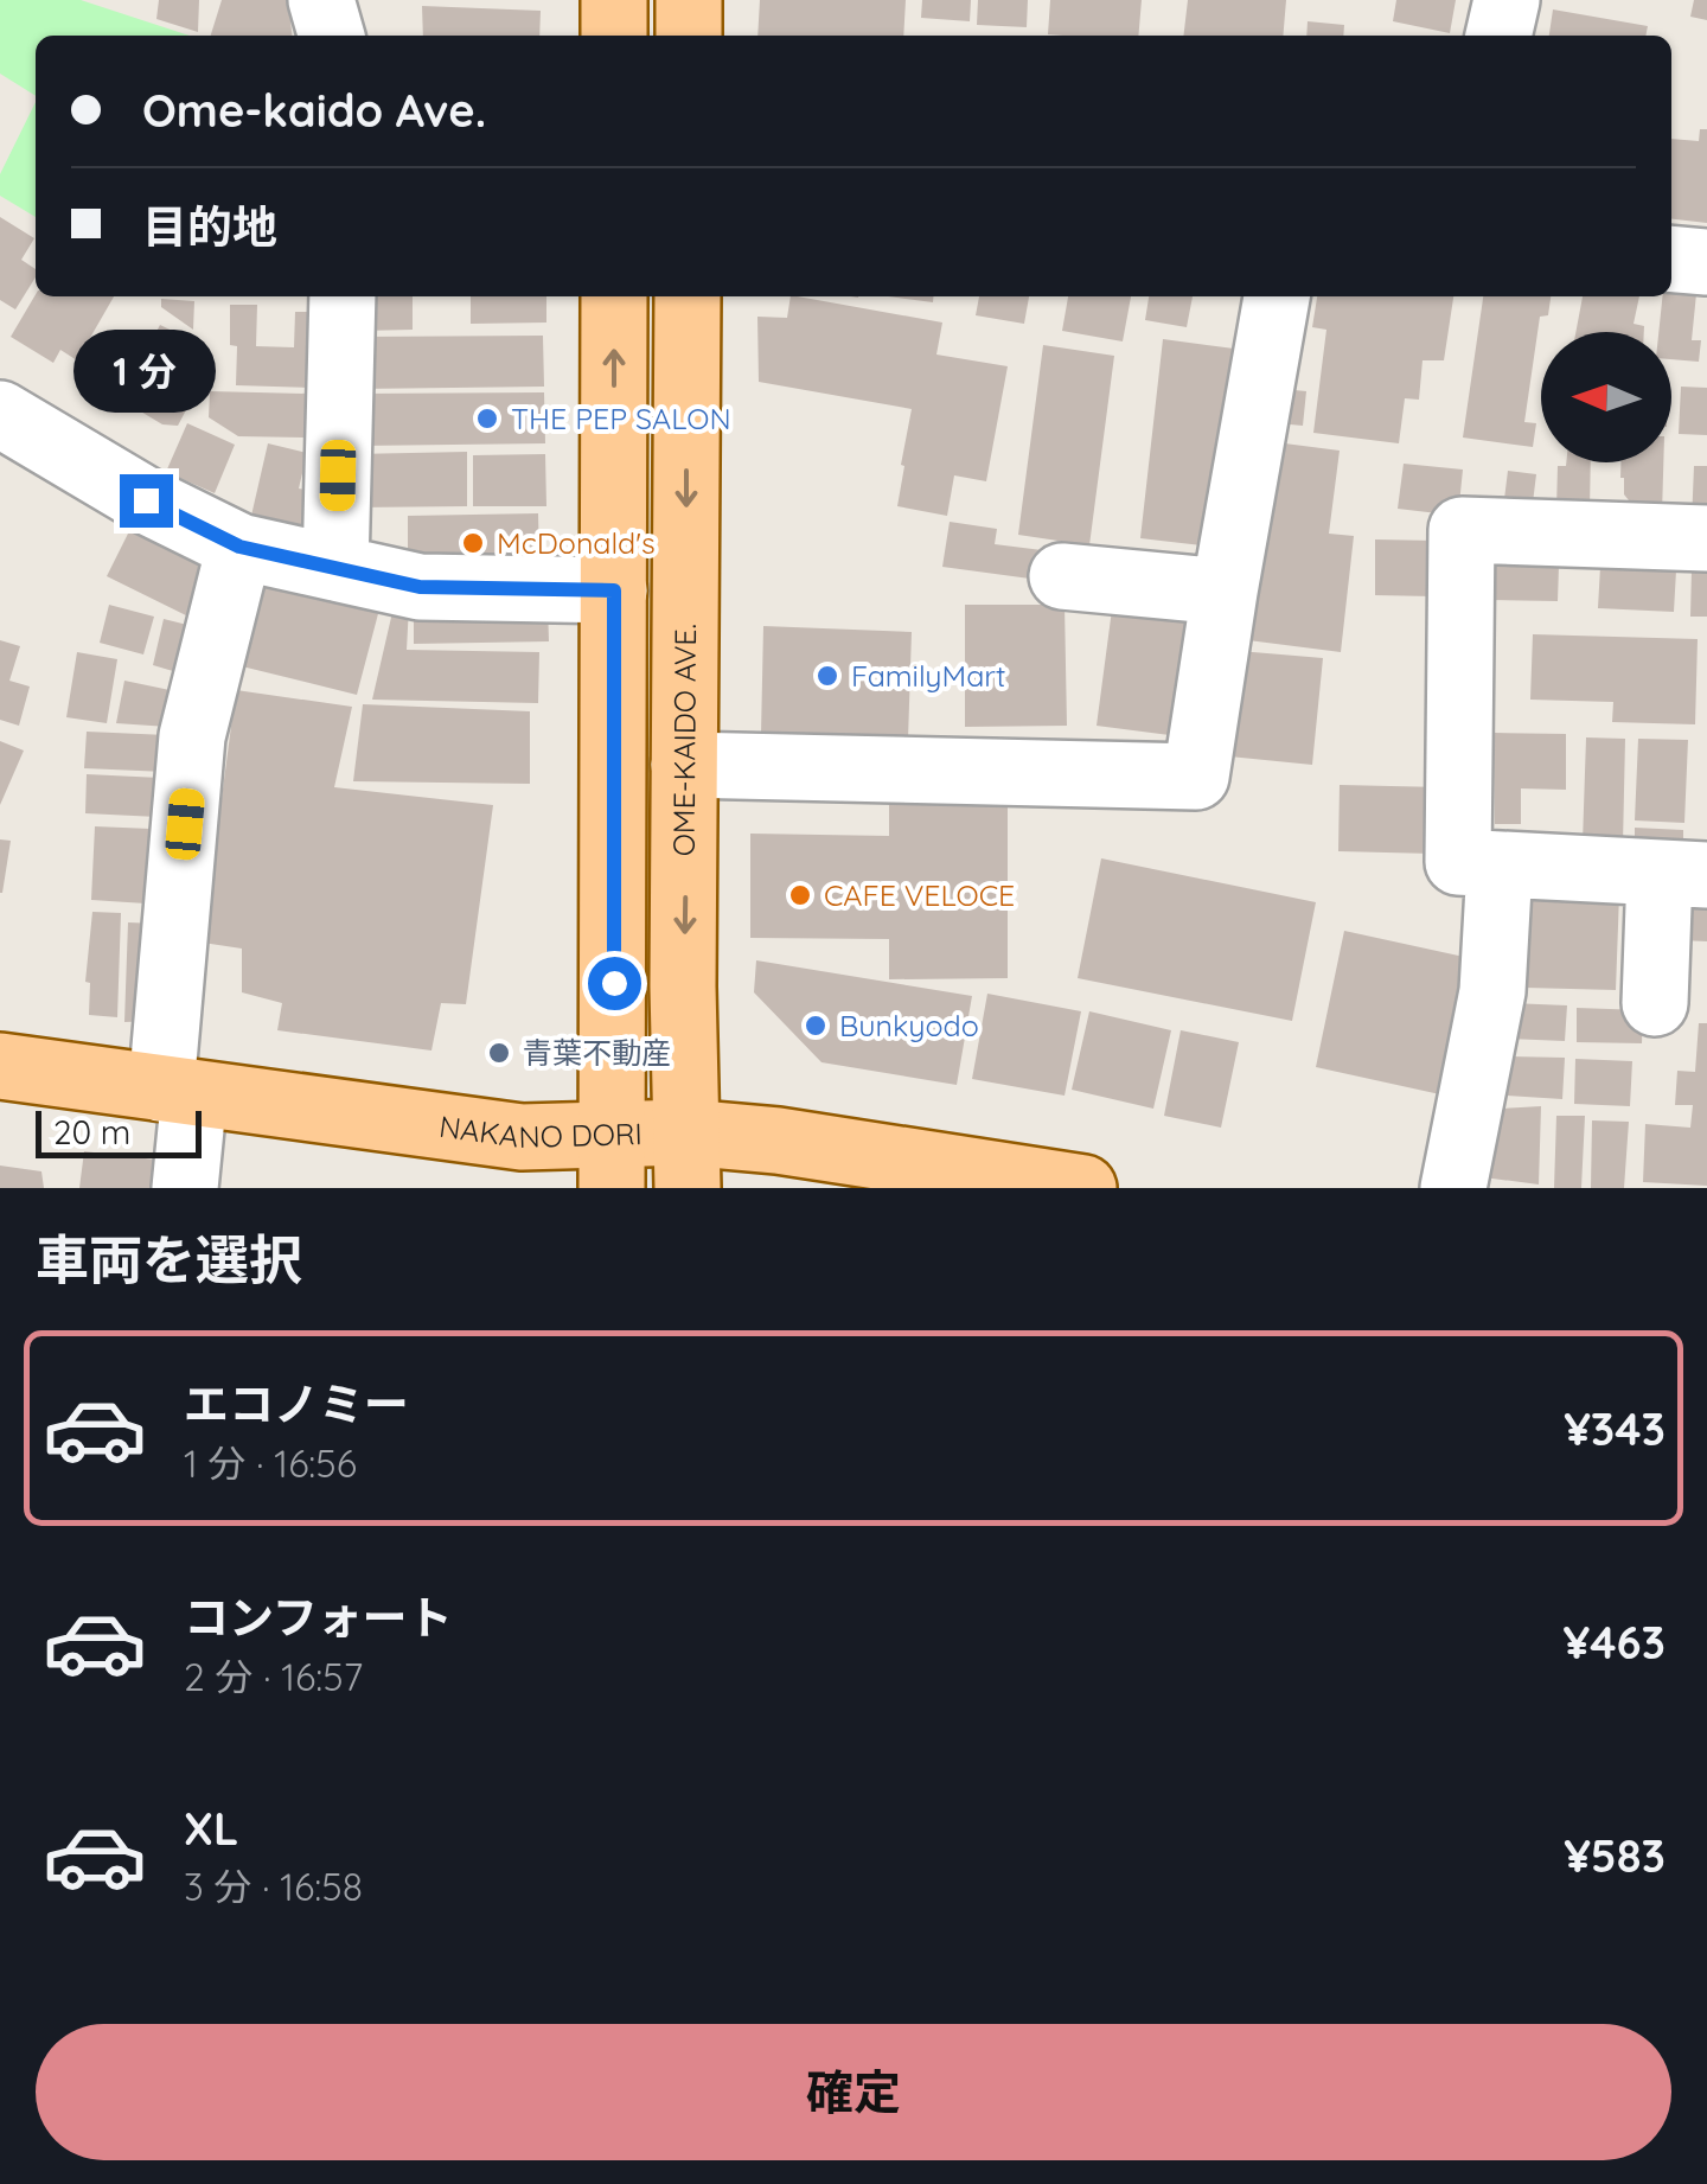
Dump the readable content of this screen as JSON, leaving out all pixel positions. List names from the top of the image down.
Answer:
{
  "streets": {
    "main road": ["OME-KAIDO AVE.", "NAKANO DORI"]
  },
  "crossings": [
    ["OME-KAIDO AVE.", "NAKANO DORI"]
  ],
  "places": [
    "THE PEP SALON",
    "McDonald's",
    "FamilyMart",
    "CAFE VELOCE",
    "Bunkyodo",
    "青葉不動産"
  ],
  "scale_bar": "20 m",
  "north": "left",
  "page": {
    "banner": ["Ome-kaido Ave.", "目的地"],
    "bubble": "1 分",
    "scale": "20 m",
    "heading": "車両を選択",
    "list": [
      {
        "name": "エコノミー",
        "note": "1 分 · 16:56",
        "value": "¥343"
      },
      {
        "name": "コンフォート",
        "note": "2 分 · 16:57",
        "value": "¥463"
      },
      {
        "name": "XL",
        "note": "3 分 · 16:58",
        "value": "¥583"
      }
    ],
    "buttons": "確定"
  }
}
